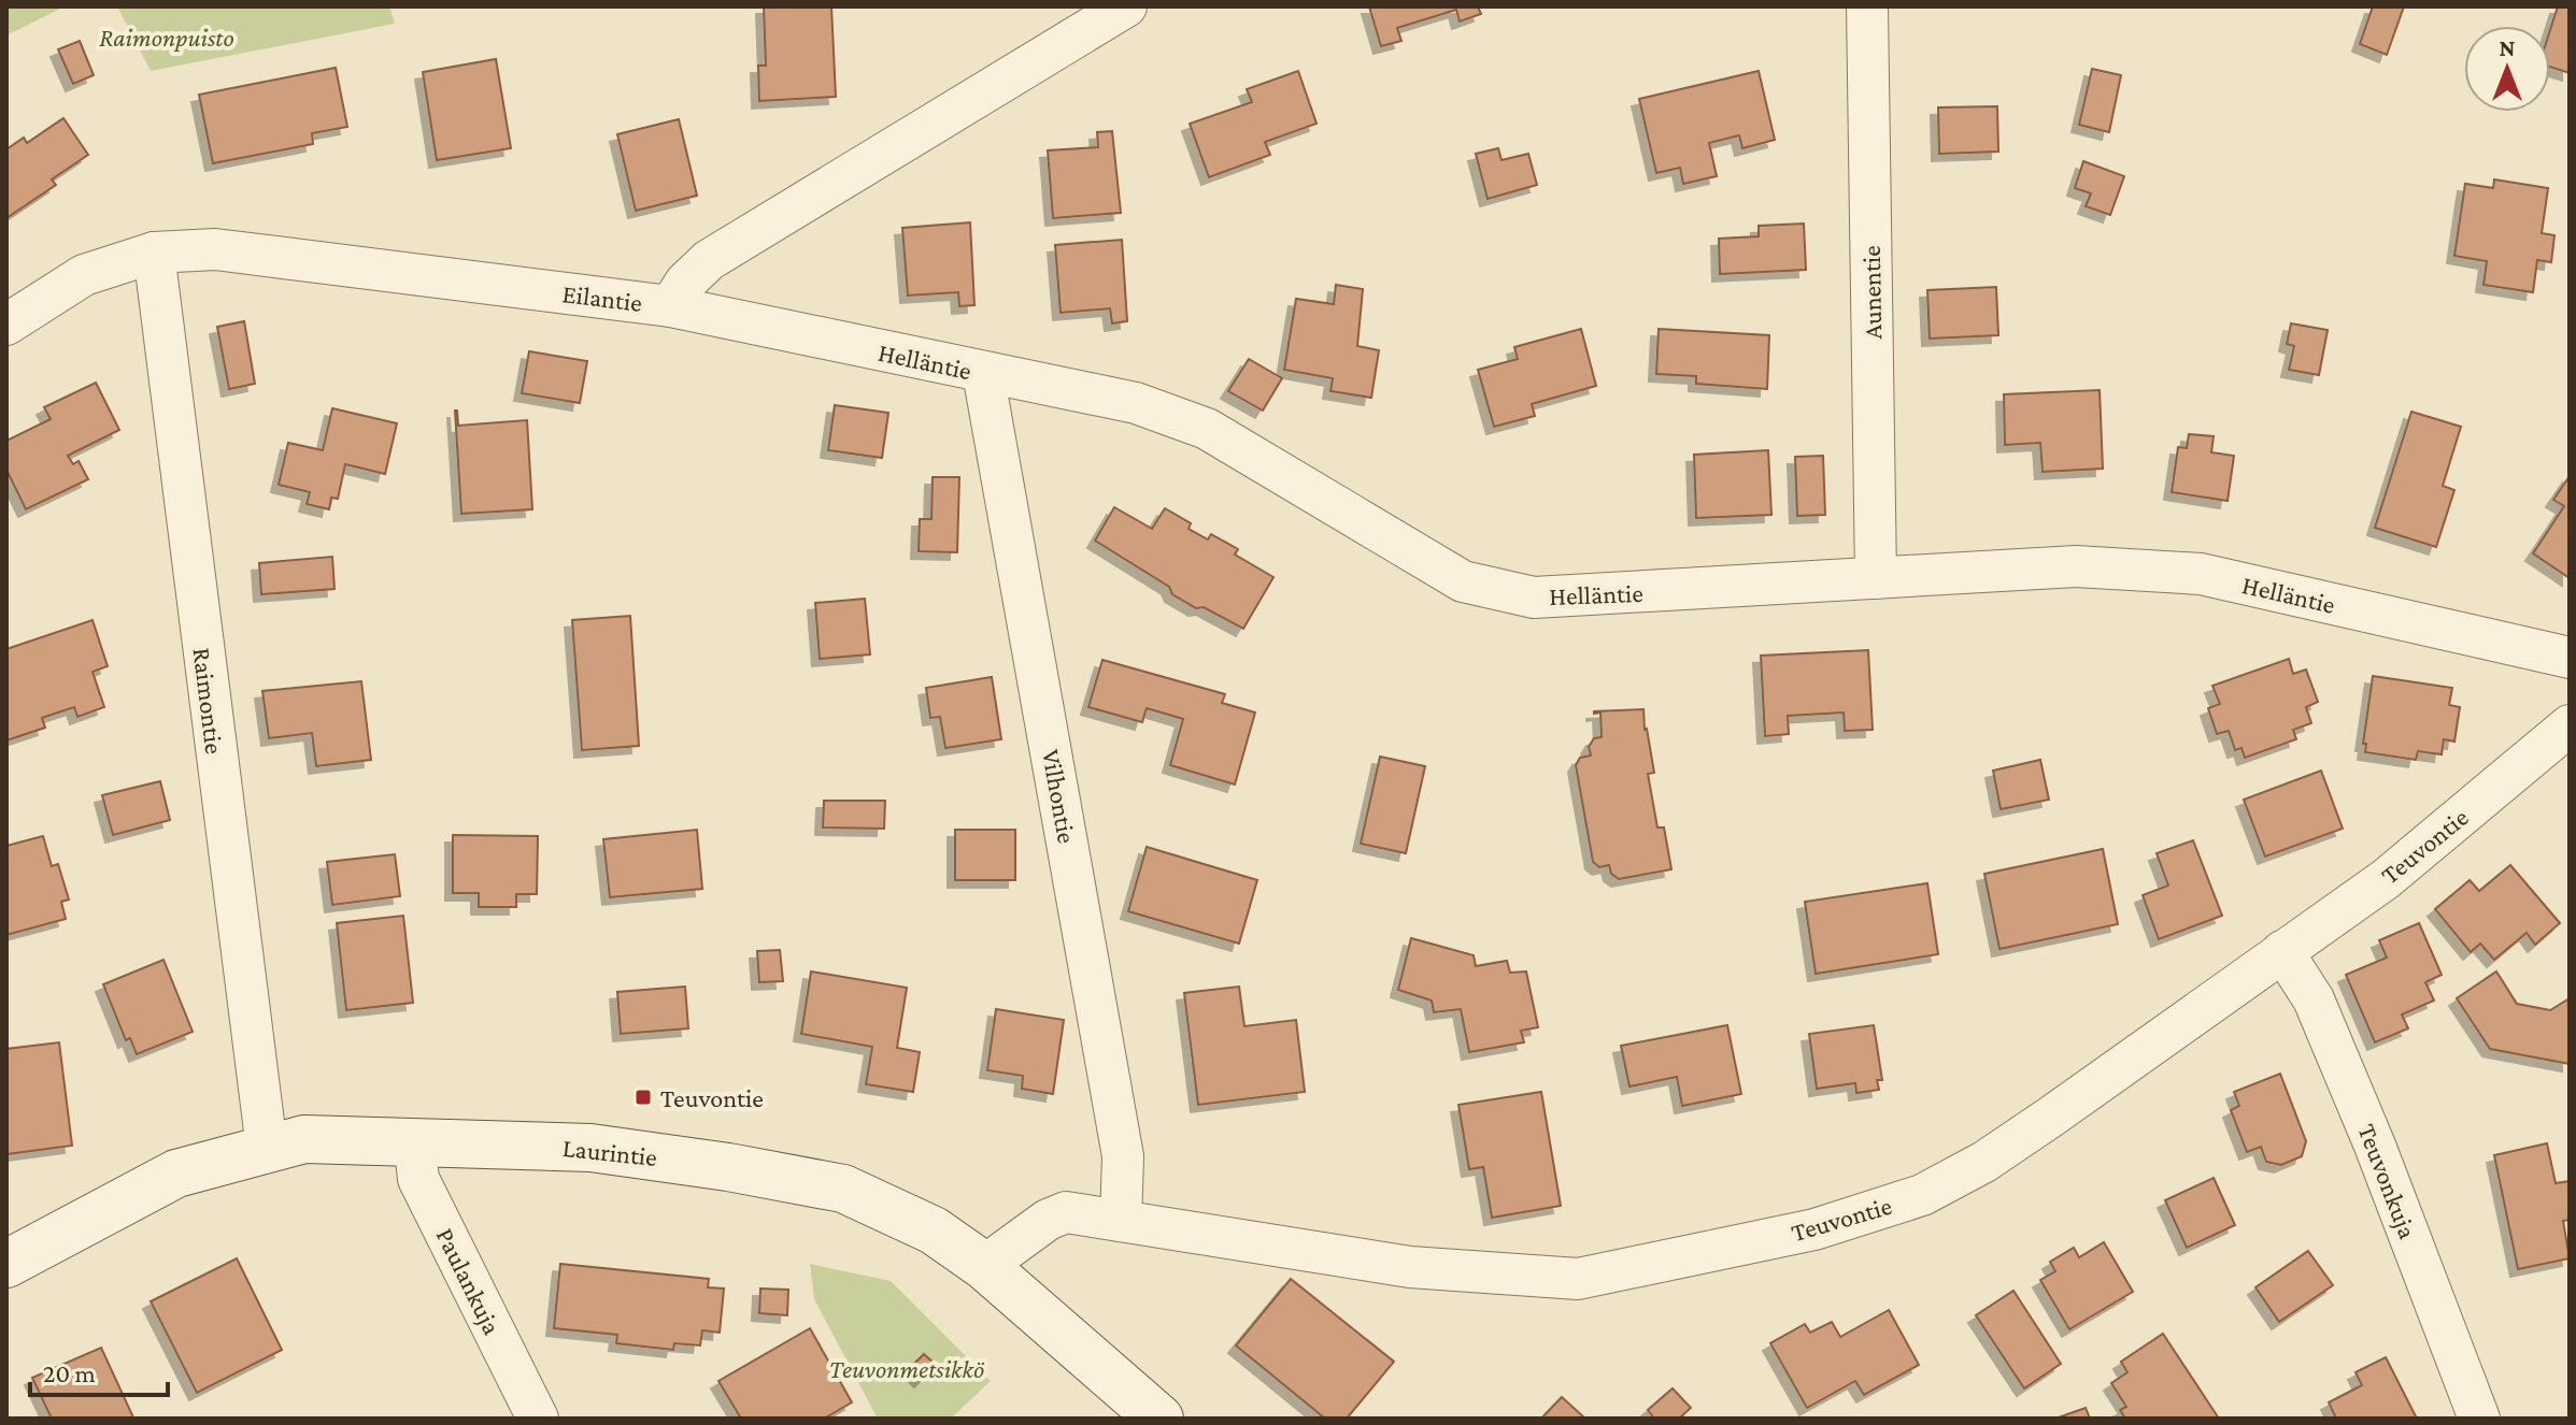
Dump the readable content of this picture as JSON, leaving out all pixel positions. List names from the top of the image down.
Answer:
{
  "streets": {
    "street": [
      "Aunentie",
      "Eilantie",
      "Helläntie",
      "Raimontie",
      "Vilhontie",
      "Teuvontie",
      "Laurintie",
      "Teuvonkuja",
      "Paulankuja"
    ]
  },
  "crossings": [
    ["Aunentie", "Helläntie"],
    ["Eilantie", "Helläntie"],
    ["Eilantie", "Raimontie"],
    ["Helläntie", "Vilhontie"],
    ["Raimontie", "Laurintie"],
    ["Vilhontie", "Teuvontie"],
    ["Teuvontie", "Laurintie"],
    ["Teuvontie", "Teuvonkuja"],
    ["Laurintie", "Paulankuja"]
  ],
  "parks": ["Raimonpuisto", "Teuvonmetsikkö"],
  "places": {
    "transit": ["Teuvontie"]
  },
  "scale_bar": "20 m",
  "north": "top"
}
